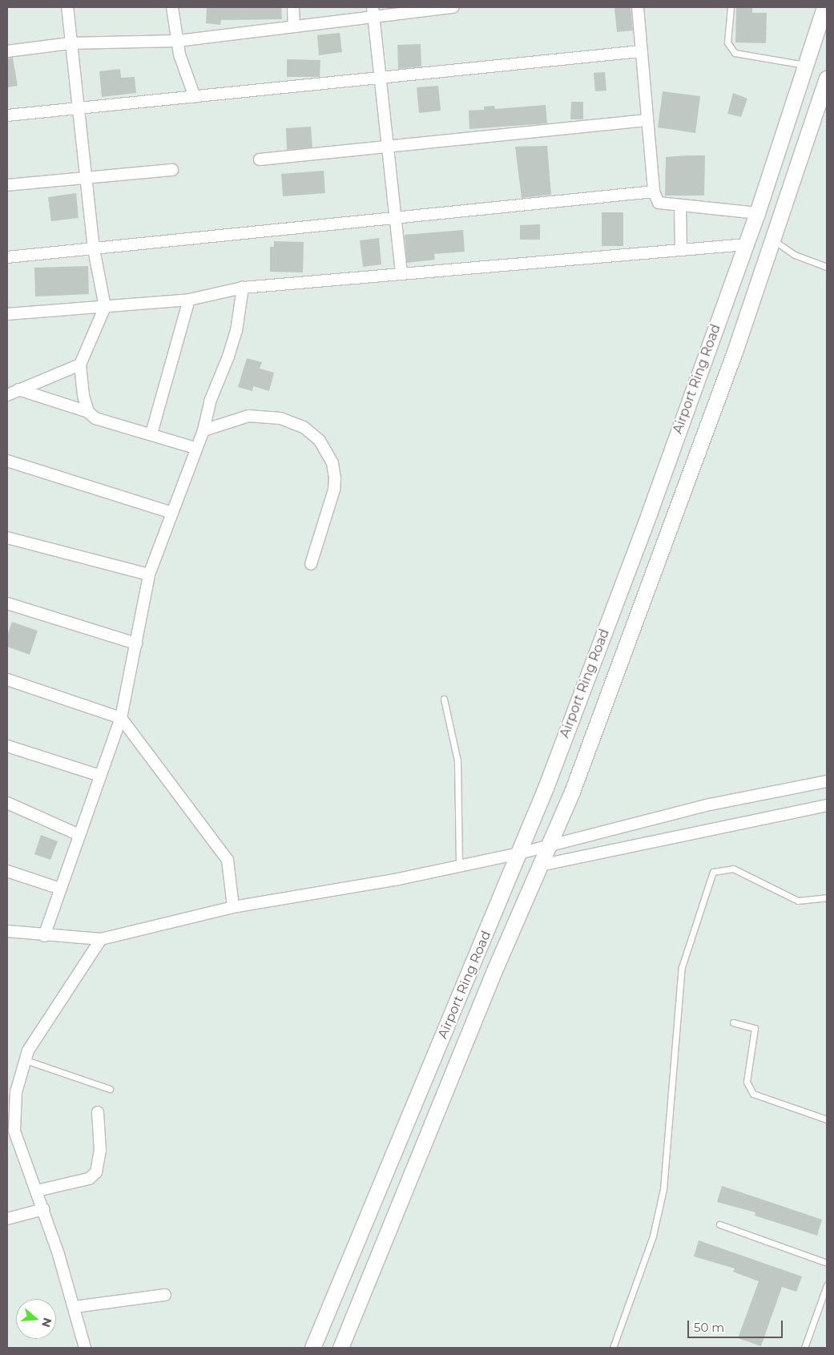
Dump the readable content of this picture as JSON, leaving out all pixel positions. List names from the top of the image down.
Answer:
{
  "streets": {
    "main road": ["Airport Ring Road"]
  },
  "scale_bar": "50 m",
  "north": "right"
}
